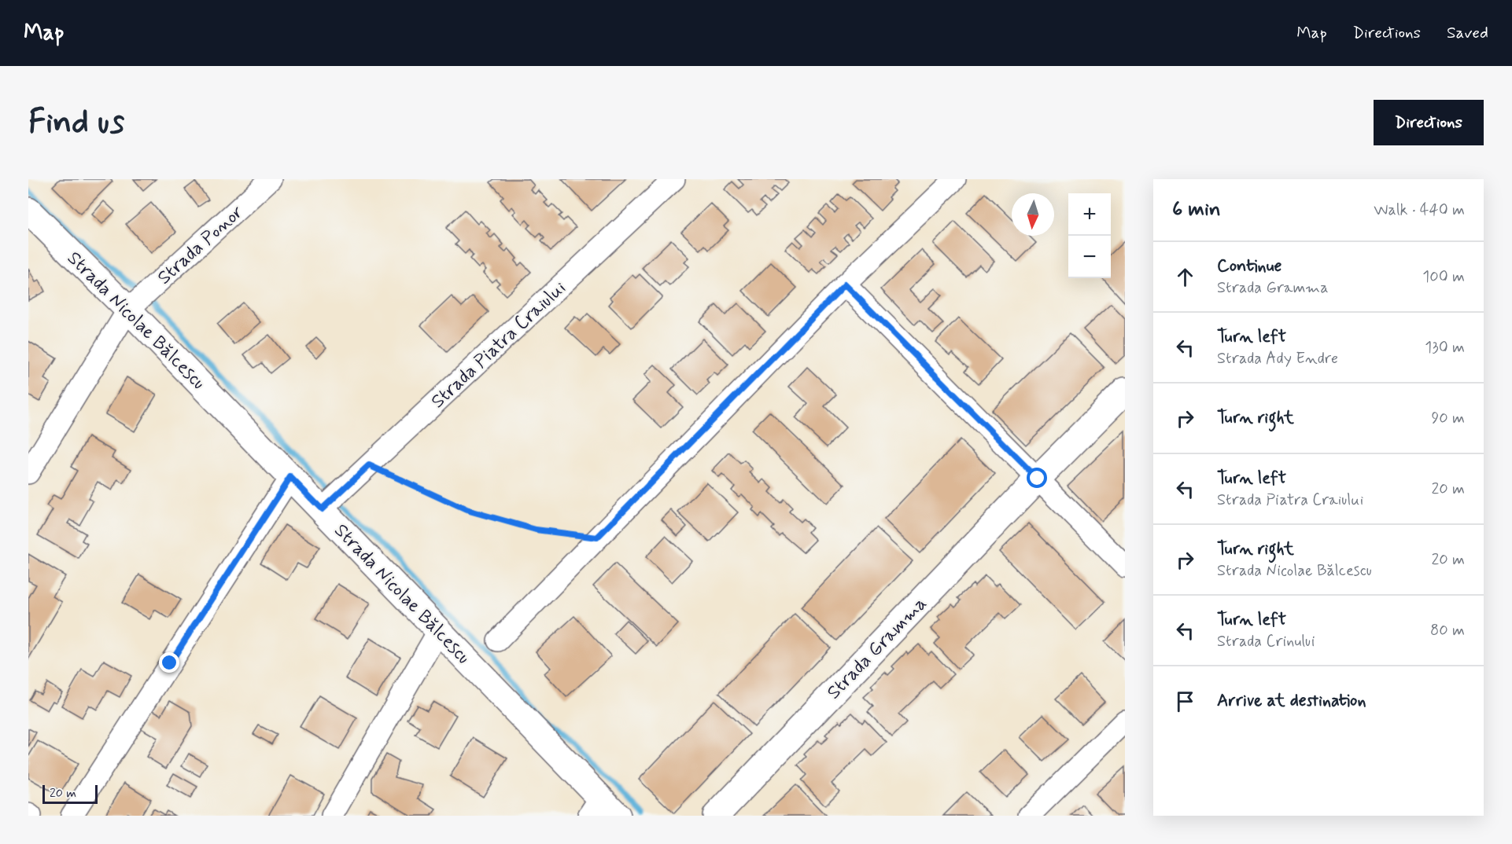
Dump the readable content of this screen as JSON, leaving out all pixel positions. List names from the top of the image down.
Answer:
{
  "streets": {
    "street": [
      "Strada Ponor",
      "Strada Nicolae Bălcescu",
      "Strada Piatra Craiului",
      "Strada Gramma"
    ]
  },
  "crossings": [
    ["Strada Ponor", "Strada Nicolae Bălcescu"],
    ["Strada Nicolae Bălcescu", "Strada Piatra Craiului"]
  ],
  "scale_bar": "20 m",
  "north": "bottom",
  "page": {
    "header": "Map",
    "nav": ["Map", "Directions", "Saved"],
    "buttons": "Directions",
    "title": "Find us",
    "heading": ["6 min", "Walk · 440 m"],
    "map_buttons": ["+", "−"],
    "list": [
      ["Continue", "Strada Gramma", "100 m"],
      ["Turn left", "Strada Ady Endre", "130 m"],
      ["Turn right", "90 m"],
      ["Turn left", "Strada Piatra Craiului", "20 m"],
      ["Turn right", "Strada Nicolae Bălcescu", "20 m"],
      ["Turn left", "Strada Crinului", "80 m"],
      "Arrive at destination"
    ],
    "scale": "20 m"
  }
}
